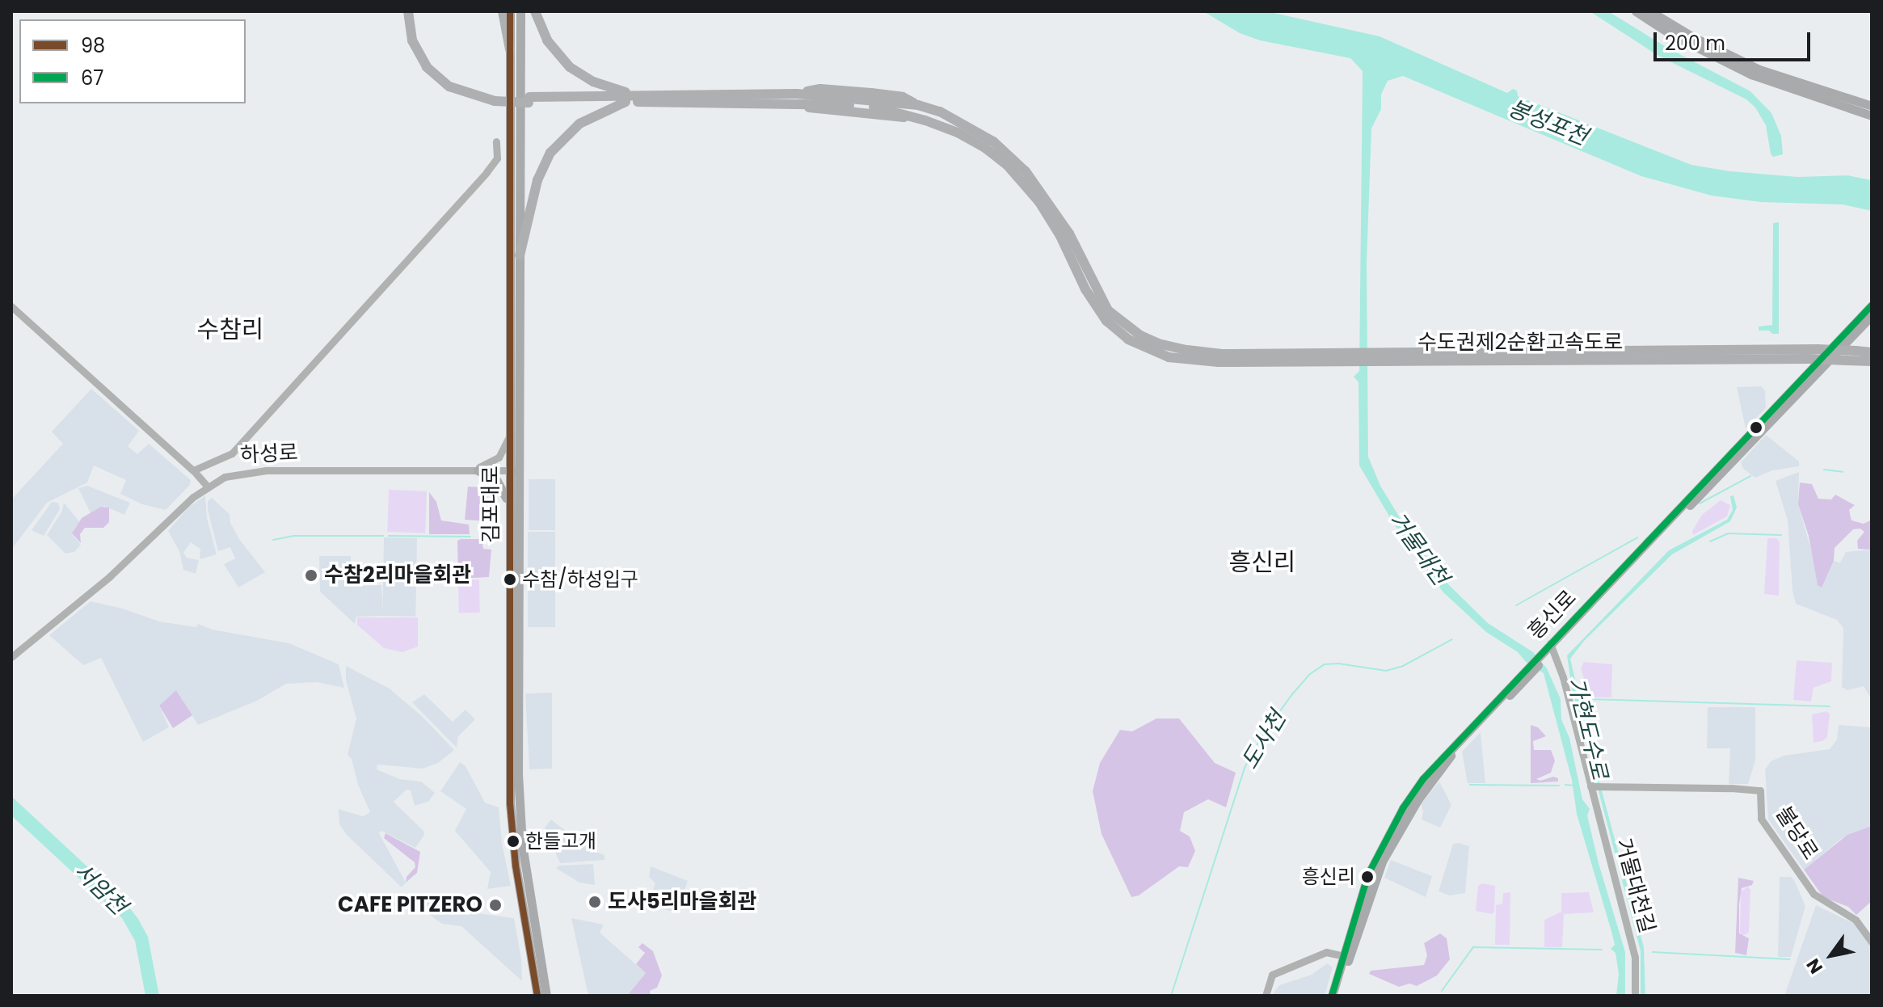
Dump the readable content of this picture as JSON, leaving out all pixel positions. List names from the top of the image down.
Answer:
{
  "streets": {
    "highway": ["수도권제2순환고속도로"],
    "main road": ["김포대로", "흥신로"],
    "street": ["하성로", "불당로", "거물대천길"]
  },
  "crossings": [
    ["하성로", "김포대로"],
    ["불당로", "거물대천길"]
  ],
  "districts": ["수참리", "흥신리"],
  "water": [
    "봉성포천",
    "거물대천",
    "가현도수로",
    "도사천",
    "서암천"
  ],
  "places": [
    "수참2리마을회관",
    "수참/하성입구",
    "한들고개",
    "흥신리",
    "도사5리마을회관",
    "CAFE PITZERO"
  ],
  "lines": ["transit line 98", "transit line 67"],
  "legend": ["98", "67"],
  "scale_bar": "200 m",
  "north": "bottom left"
}
